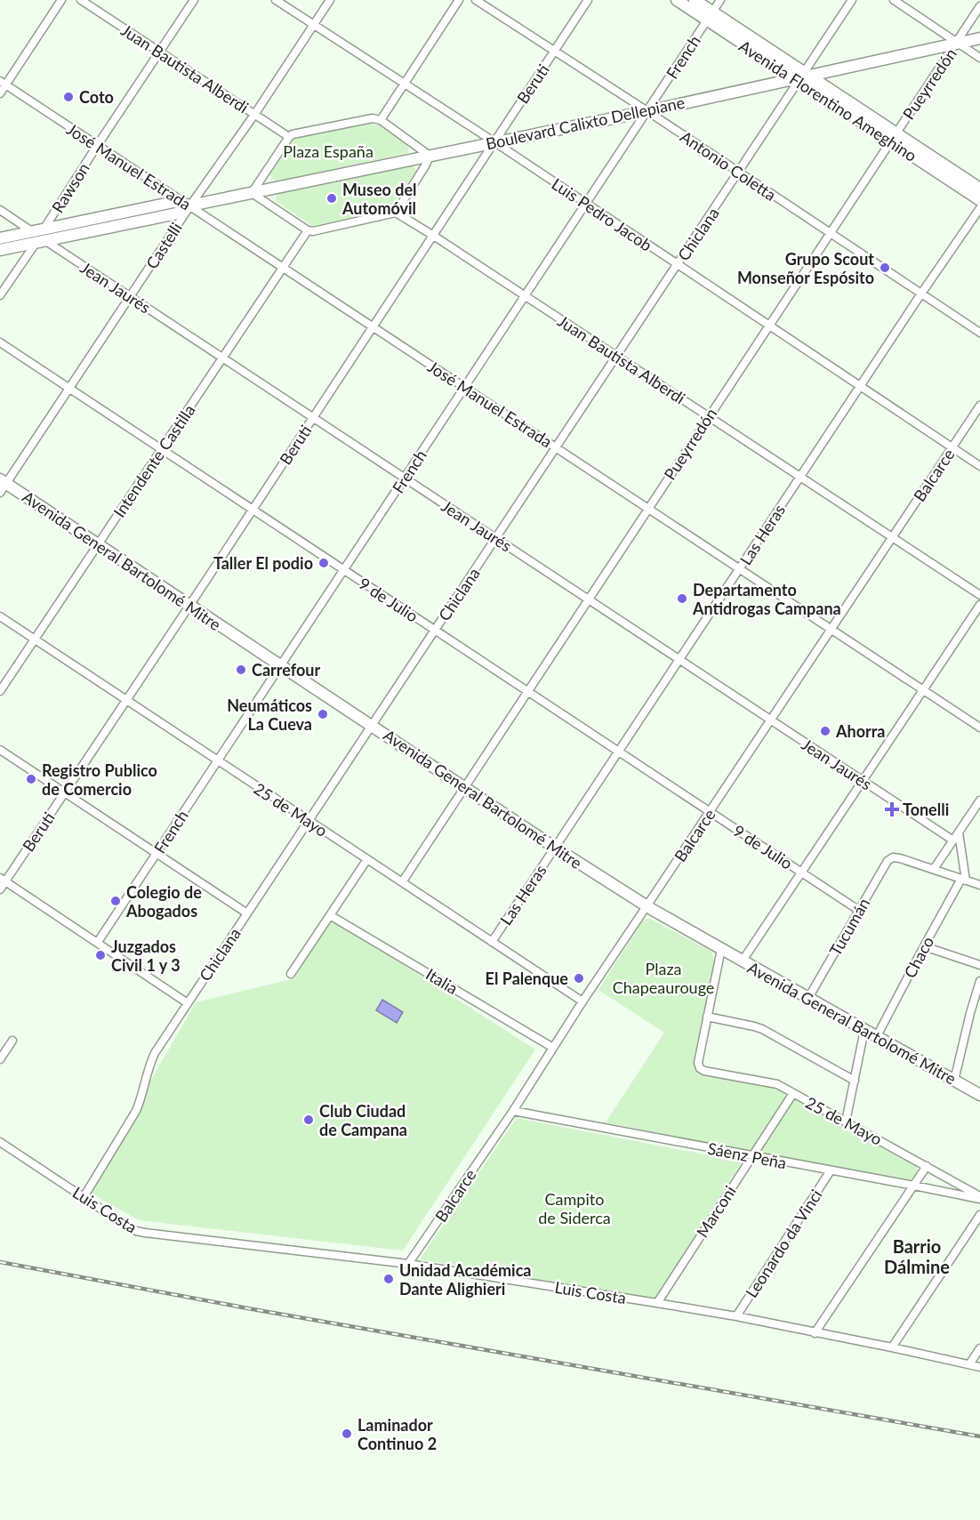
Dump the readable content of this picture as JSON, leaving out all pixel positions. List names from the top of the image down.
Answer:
{
  "streets": {
    "main road": ["Avenida Florentino Ameghino", "Boulevard Calixto Dellepiane", "Avenida General Bartolomé Mitre"],
    "street": [
      "French",
      "Juan Bautista Alberdi",
      "Beruti",
      "Pueyrredón",
      "Antonio Coletta",
      "José Manuel Estrada",
      "Rawson",
      "Luis Pedro Jacob",
      "Chiclana",
      "Castelli",
      "Jean Jaurés",
      "Intendente Castilla",
      "Balcarce",
      "Las Heras",
      "9 de Julio",
      "25 de Mayo",
      "Tucumán",
      "Chaco",
      "Italia",
      "Sáenz Peña",
      "Luis Costa",
      "Marconi",
      "Leonardo da Vinci"
    ]
  },
  "crossings": [
    ["French", "Juan Bautista Alberdi"],
    ["French", "Avenida Florentino Ameghino"],
    ["French", "Boulevard Calixto Dellepiane"],
    ["French", "Antonio Coletta"],
    ["French", "José Manuel Estrada"],
    ["French", "Luis Pedro Jacob"],
    ["French", "Jean Jaurés"],
    ["French", "Avenida General Bartolomé Mitre"],
    ["French", "9 de Julio"],
    ["French", "25 de Mayo"],
    ["Juan Bautista Alberdi", "Beruti"],
    ["Juan Bautista Alberdi", "Pueyrredón"],
    ["Juan Bautista Alberdi", "Rawson"],
    ["Juan Bautista Alberdi", "Chiclana"],
    ["Juan Bautista Alberdi", "Castelli"],
    ["Juan Bautista Alberdi", "Balcarce"],
    ["Juan Bautista Alberdi", "Las Heras"],
    ["Beruti", "Boulevard Calixto Dellepiane"],
    ["Beruti", "Antonio Coletta"],
    ["Beruti", "José Manuel Estrada"],
    ["Beruti", "Luis Pedro Jacob"],
    ["Beruti", "Jean Jaurés"],
    ["Beruti", "Avenida General Bartolomé Mitre"],
    ["Beruti", "9 de Julio"],
    ["Beruti", "25 de Mayo"],
    ["Pueyrredón", "Avenida Florentino Ameghino"],
    ["Pueyrredón", "Boulevard Calixto Dellepiane"],
    ["Pueyrredón", "Antonio Coletta"],
    ["Pueyrredón", "José Manuel Estrada"],
    ["Pueyrredón", "Luis Pedro Jacob"],
    ["Pueyrredón", "Jean Jaurés"],
    ["Pueyrredón", "Avenida General Bartolomé Mitre"],
    ["Pueyrredón", "9 de Julio"],
    ["Pueyrredón", "25 de Mayo"],
    ["Avenida Florentino Ameghino", "Boulevard Calixto Dellepiane"],
    ["Avenida Florentino Ameghino", "Chiclana"],
    ["Boulevard Calixto Dellepiane", "Antonio Coletta"],
    ["Boulevard Calixto Dellepiane", "José Manuel Estrada"],
    ["Boulevard Calixto Dellepiane", "Rawson"],
    ["Boulevard Calixto Dellepiane", "Luis Pedro Jacob"],
    ["Boulevard Calixto Dellepiane", "Chiclana"],
    ["Boulevard Calixto Dellepiane", "Castelli"],
    ["Boulevard Calixto Dellepiane", "Jean Jaurés"],
    ["Antonio Coletta", "Chiclana"],
    ["Antonio Coletta", "Las Heras"],
    ["José Manuel Estrada", "Rawson"],
    ["José Manuel Estrada", "Chiclana"],
    ["José Manuel Estrada", "Castelli"],
    ["José Manuel Estrada", "Intendente Castilla"],
    ["José Manuel Estrada", "Balcarce"],
    ["José Manuel Estrada", "Las Heras"],
    ["Rawson", "Jean Jaurés"],
    ["Luis Pedro Jacob", "Chiclana"],
    ["Luis Pedro Jacob", "Castelli"],
    ["Luis Pedro Jacob", "Balcarce"],
    ["Luis Pedro Jacob", "Las Heras"],
    ["Chiclana", "Jean Jaurés"],
    ["Chiclana", "Avenida General Bartolomé Mitre"],
    ["Chiclana", "9 de Julio"],
    ["Chiclana", "25 de Mayo"],
    ["Chiclana", "Luis Costa"],
    ["Castelli", "Jean Jaurés"],
    ["Castelli", "Avenida General Bartolomé Mitre"],
    ["Castelli", "9 de Julio"],
    ["Jean Jaurés", "Intendente Castilla"],
    ["Jean Jaurés", "Balcarce"],
    ["Jean Jaurés", "Las Heras"],
    ["Intendente Castilla", "Avenida General Bartolomé Mitre"],
    ["Intendente Castilla", "9 de Julio"],
    ["Intendente Castilla", "25 de Mayo"],
    ["Balcarce", "Avenida General Bartolomé Mitre"],
    ["Balcarce", "9 de Julio"],
    ["Balcarce", "25 de Mayo"],
    ["Balcarce", "Italia"],
    ["Balcarce", "Sáenz Peña"],
    ["Balcarce", "Luis Costa"],
    ["Las Heras", "Avenida General Bartolomé Mitre"],
    ["Las Heras", "9 de Julio"],
    ["Las Heras", "25 de Mayo"],
    ["Avenida General Bartolomé Mitre", "Tucumán"],
    ["Avenida General Bartolomé Mitre", "Chaco"],
    ["9 de Julio", "Tucumán"],
    ["25 de Mayo", "Sáenz Peña"],
    ["25 de Mayo", "Marconi"],
    ["Sáenz Peña", "Marconi"],
    ["Sáenz Peña", "Leonardo da Vinci"],
    ["Luis Costa", "Marconi"],
    ["Luis Costa", "Leonardo da Vinci"]
  ],
  "districts": ["Barrio Dálmine"],
  "parks": ["Plaza España", "Plaza Chapeaurouge", "Campito de Siderca"],
  "places": {
    "other": [
      "Coto",
      "Museo del Automóvil",
      "Grupo Scout Monseñor Espósito",
      "Taller El podio",
      "Departamento Antidrogas Campana",
      "Carrefour",
      "Neumáticos La Cueva",
      "Ahorra",
      "Registro Publico de Comercio",
      "Colegio de Abogados",
      "Juzgados Civil 1 y 3",
      "El Palenque",
      "Club Ciudad de Campana",
      "Unidad Académica Dante Alighieri",
      "Laminador Continuo 2"
    ],
    "health": ["Tonelli"]
  }
}
